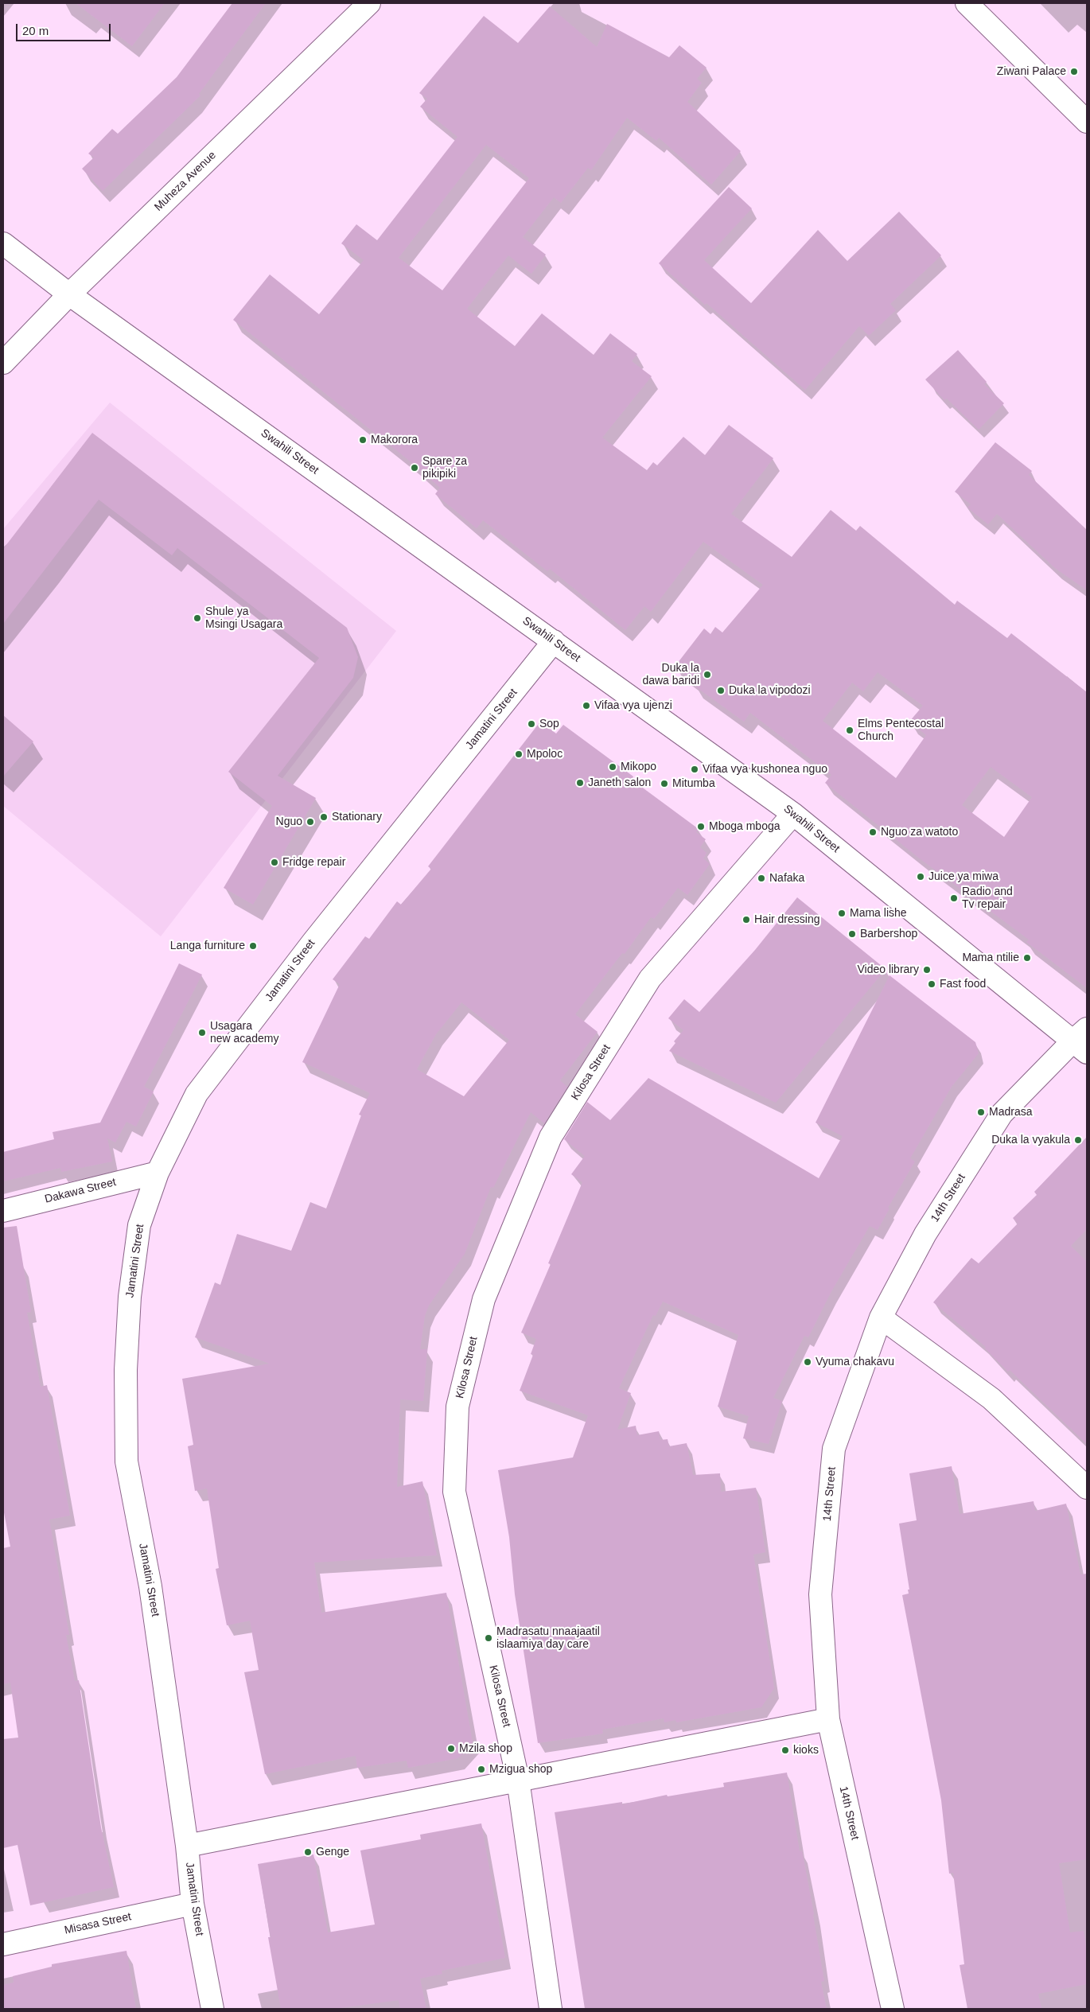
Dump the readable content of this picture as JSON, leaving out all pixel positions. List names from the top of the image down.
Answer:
{
  "streets": {
    "street": [
      "Muheza Avenue",
      "Swahili Street",
      "Jamatini Street",
      "Kilosa Street",
      "Dakawa Street",
      "14th Street",
      "Misasa Street"
    ]
  },
  "crossings": [
    ["Muheza Avenue", "Swahili Street"],
    ["Swahili Street", "Jamatini Street"],
    ["Swahili Street", "Kilosa Street"],
    ["Swahili Street", "14th Street"],
    ["Jamatini Street", "Dakawa Street"],
    ["Jamatini Street", "Misasa Street"]
  ],
  "places": [
    "Ziwani Palace",
    "Makorora",
    "Spare za pikipiki",
    "Shule ya Msingi Usagara",
    "Duka la dawa baridi",
    "Duka la vipodozi",
    "Vifaa vya ujenzi",
    "Sop",
    "Elms Pentecostal Church",
    "Mpoloc",
    "Mikopo",
    "Vifaa vya kushonea nguo",
    "Janeth salon",
    "Mitumba",
    "Stationary",
    "Nguo",
    "Mboga mboga",
    "Nguo za watoto",
    "Fridge repair",
    "Juice ya miwa",
    "Nafaka",
    "Radio and Tv repair",
    "Mama lishe",
    "Hair dressing",
    "Barbershop",
    "Langa furniture",
    "Mama ntilie",
    "Video library",
    "Fast food",
    "Usagara new academy",
    "Madrasa",
    "Duka la vyakula",
    "Vyuma chakavu",
    "Madrasatu nnaajaatil islaamiya day care",
    "Mzila shop",
    "kioks",
    "Mzigua shop",
    "Genge"
  ],
  "scale_bar": "20 m"
}
